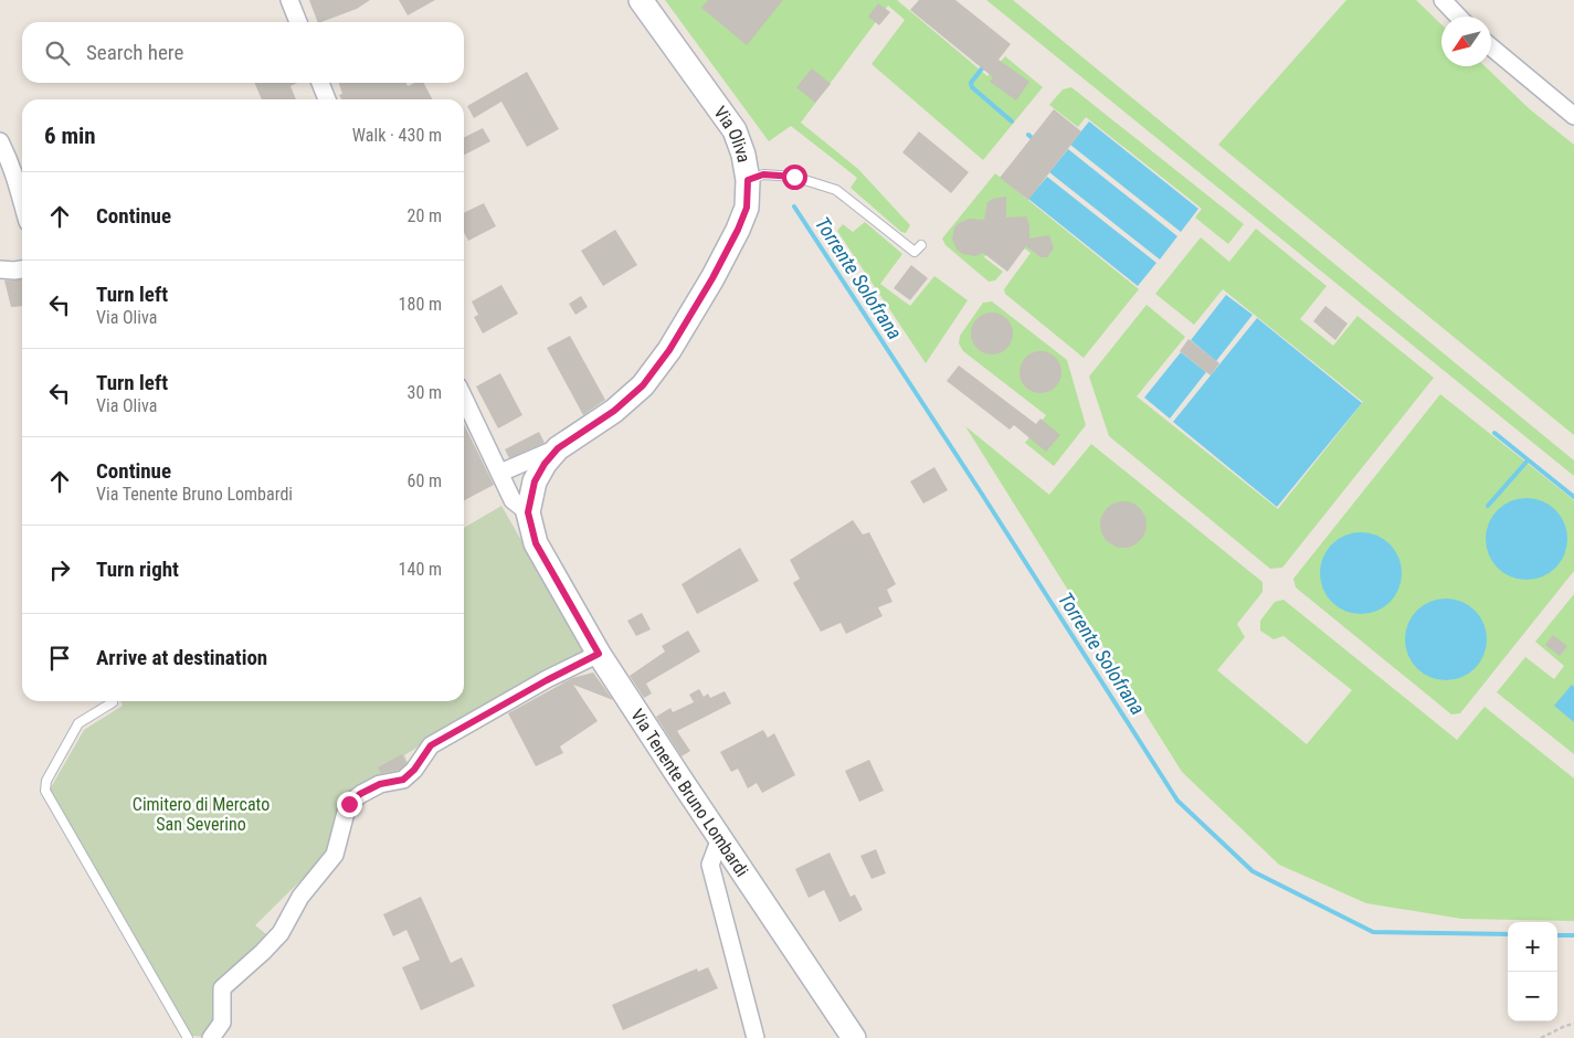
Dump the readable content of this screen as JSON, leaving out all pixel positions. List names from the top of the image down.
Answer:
{
  "streets": {
    "main road": ["Via Oliva", "Via Tenente Bruno Lombardi"]
  },
  "crossings": [
    ["Via Oliva", "Via Tenente Bruno Lombardi"]
  ],
  "water": ["Torrente Solofrana"],
  "parks": ["Cimitero di Mercato San Severino"],
  "north": "bottom left",
  "page": {
    "search": "Search here",
    "heading": ["6 min", "Walk · 430 m"],
    "list": [
      ["Continue", "20 m"],
      ["Turn left", "Via Oliva", "180 m"],
      ["Turn left", "Via Oliva", "30 m"],
      ["Continue", "Via Tenente Bruno Lombardi", "60 m"],
      ["Turn right", "140 m"],
      "Arrive at destination"
    ],
    "map_buttons": ["+", "−"]
  }
}
